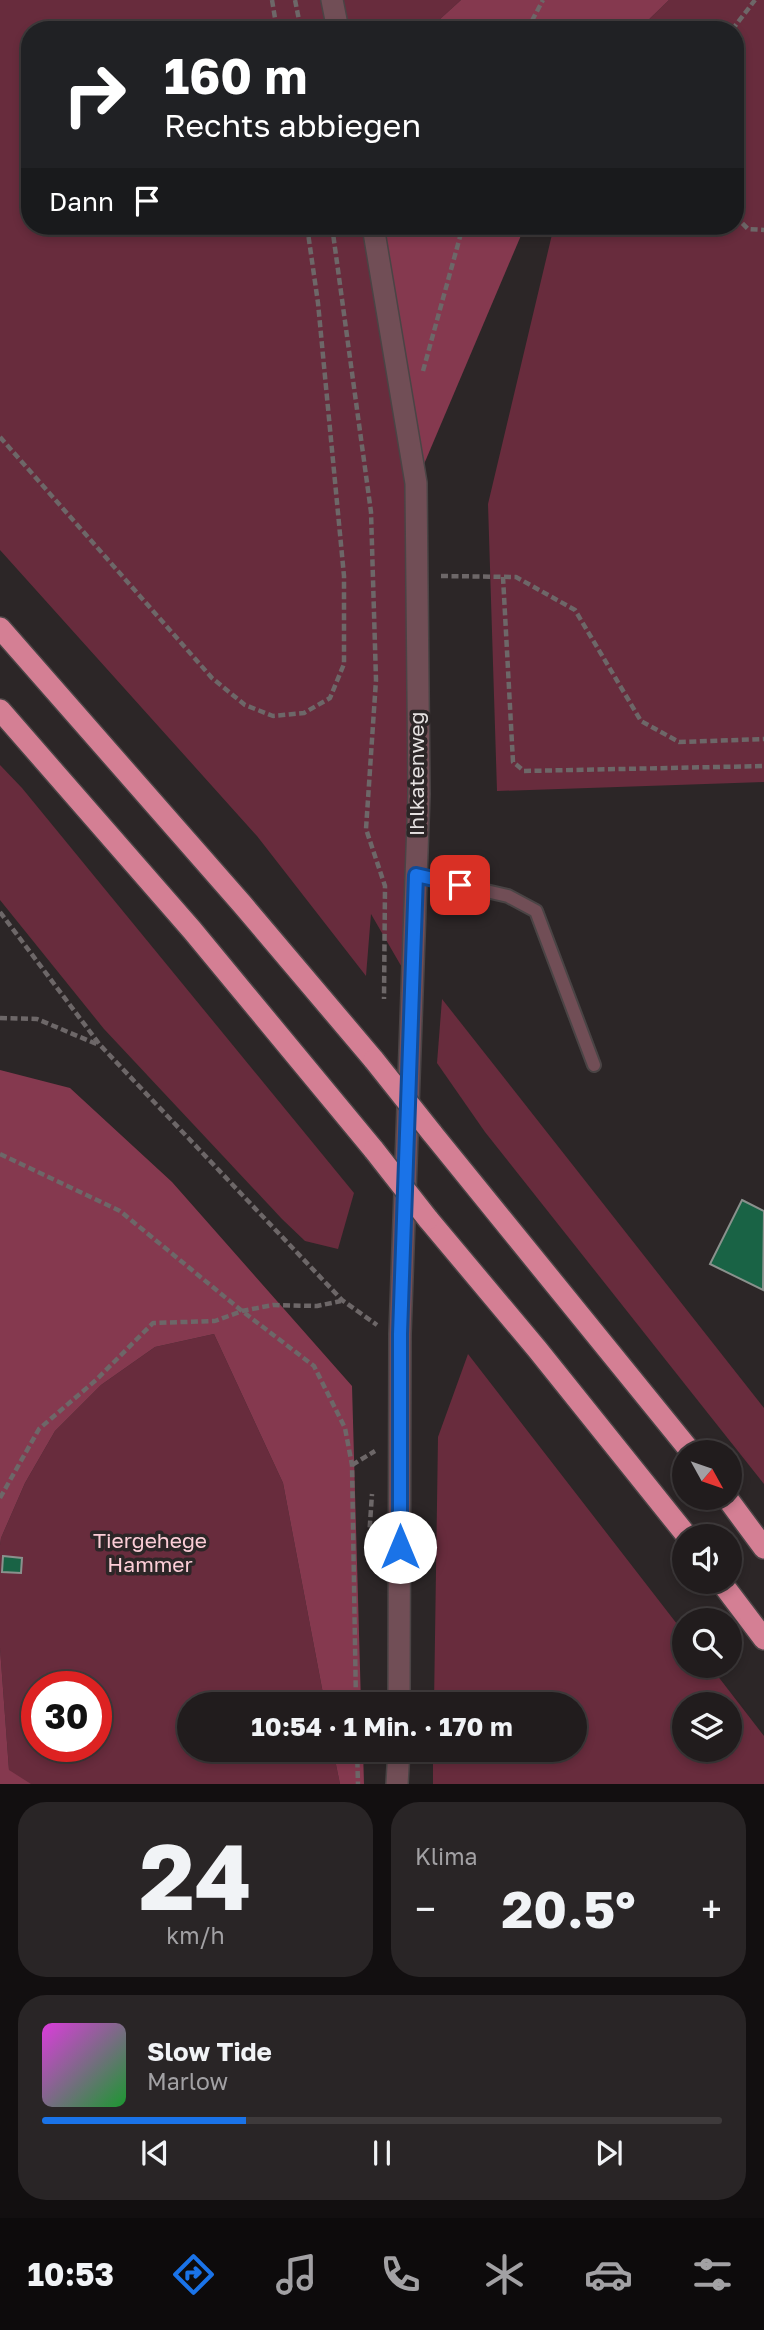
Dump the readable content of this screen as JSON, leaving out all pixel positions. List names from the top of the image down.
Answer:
{
  "streets": {
    "street": ["Ihlkatenweg"]
  },
  "parks": ["Tiergehege Hammer"],
  "north": "bottom right",
  "page": {
    "turn": ["160 m", "Rechts abbiegen"],
    "then": "Dann",
    "limit": "30",
    "trip": "10:54 · 1 Min. · 170 m",
    "tile": [
      ["24", "km/h"],
      "Klima"
    ],
    "heat": ["−", "20.5°", "+"],
    "song": ["Slow Tide", "Marlow"],
    "tabs": "10:53"
  }
}
